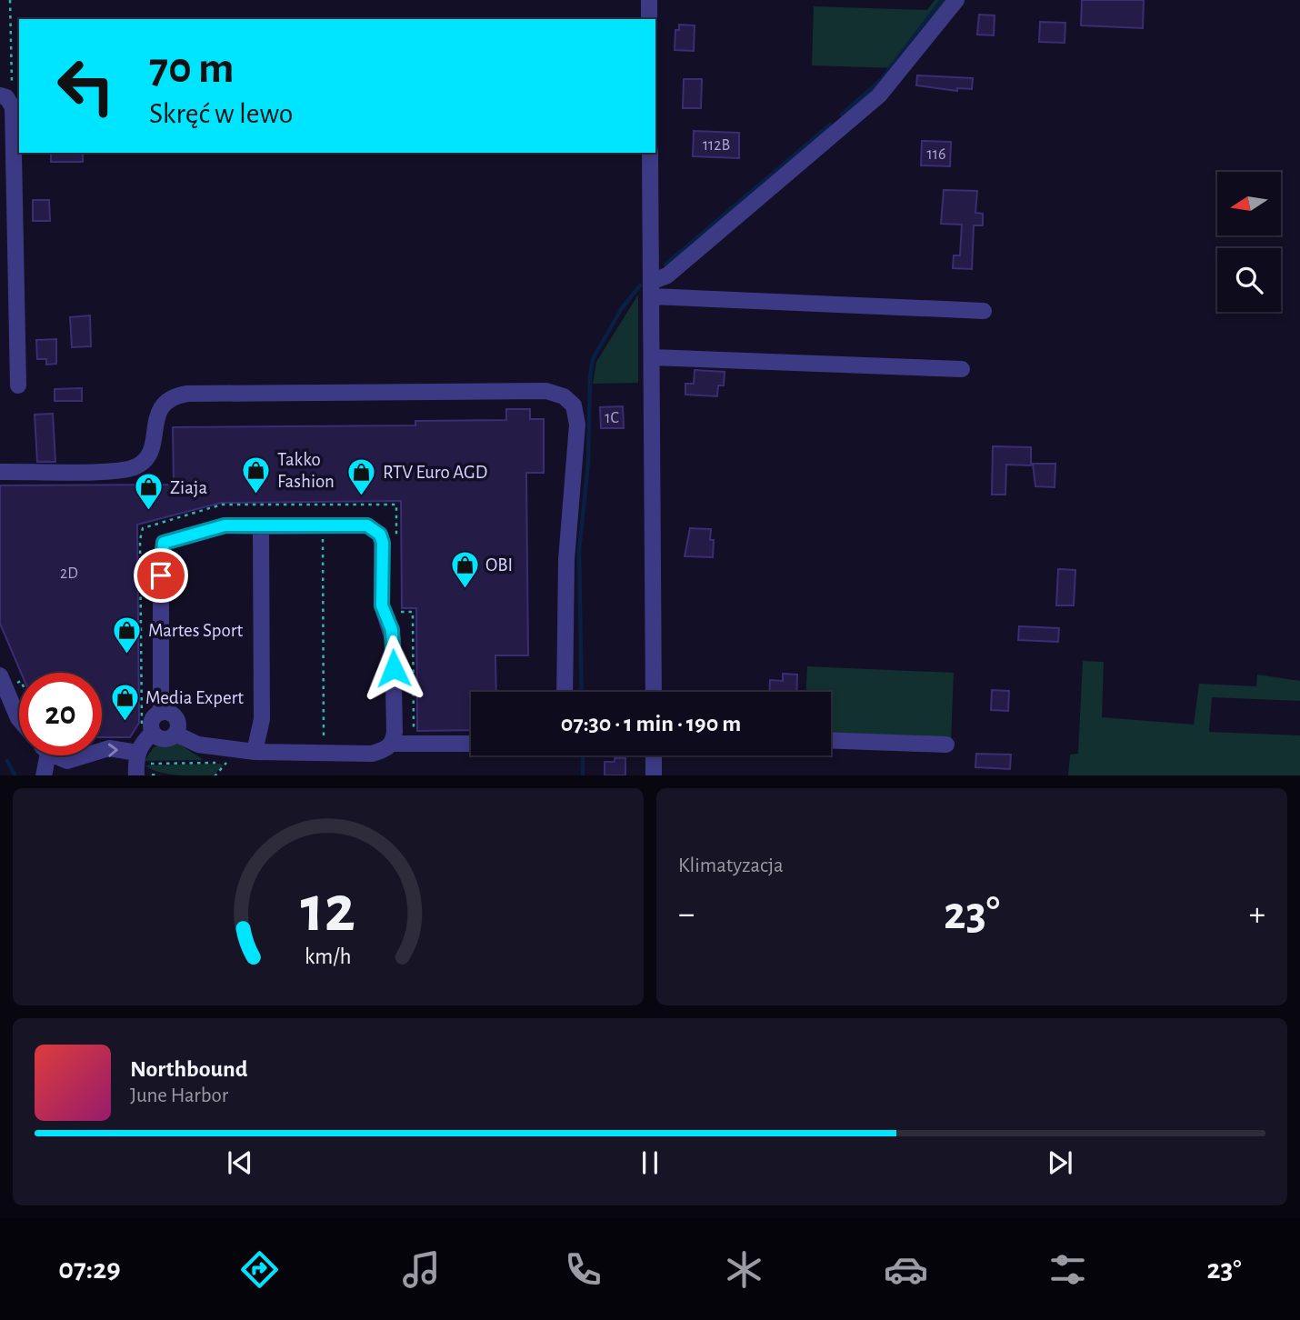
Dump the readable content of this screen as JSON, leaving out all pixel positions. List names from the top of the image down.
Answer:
{
  "places": {
    "shop": [
      "Takko Fashion",
      "RTV Euro AGD",
      "Ziaja",
      "OBI",
      "Martes Sport",
      "Media Expert"
    ]
  },
  "house_numbers": [
    "112B",
    "116",
    "1C",
    "2D"
  ],
  "north": "left",
  "page": {
    "turn": ["70 m", "Skręć w lewo"],
    "limit": "20",
    "trip": "07:30 · 1 min · 190 m",
    "tile": "Klimatyzacja",
    "heat": ["−", "23°", "+"],
    "song": ["Northbound", "June Harbor"],
    "tabs": ["07:29", "23°"],
    "gauge": ["12", "km/h"]
  }
}
